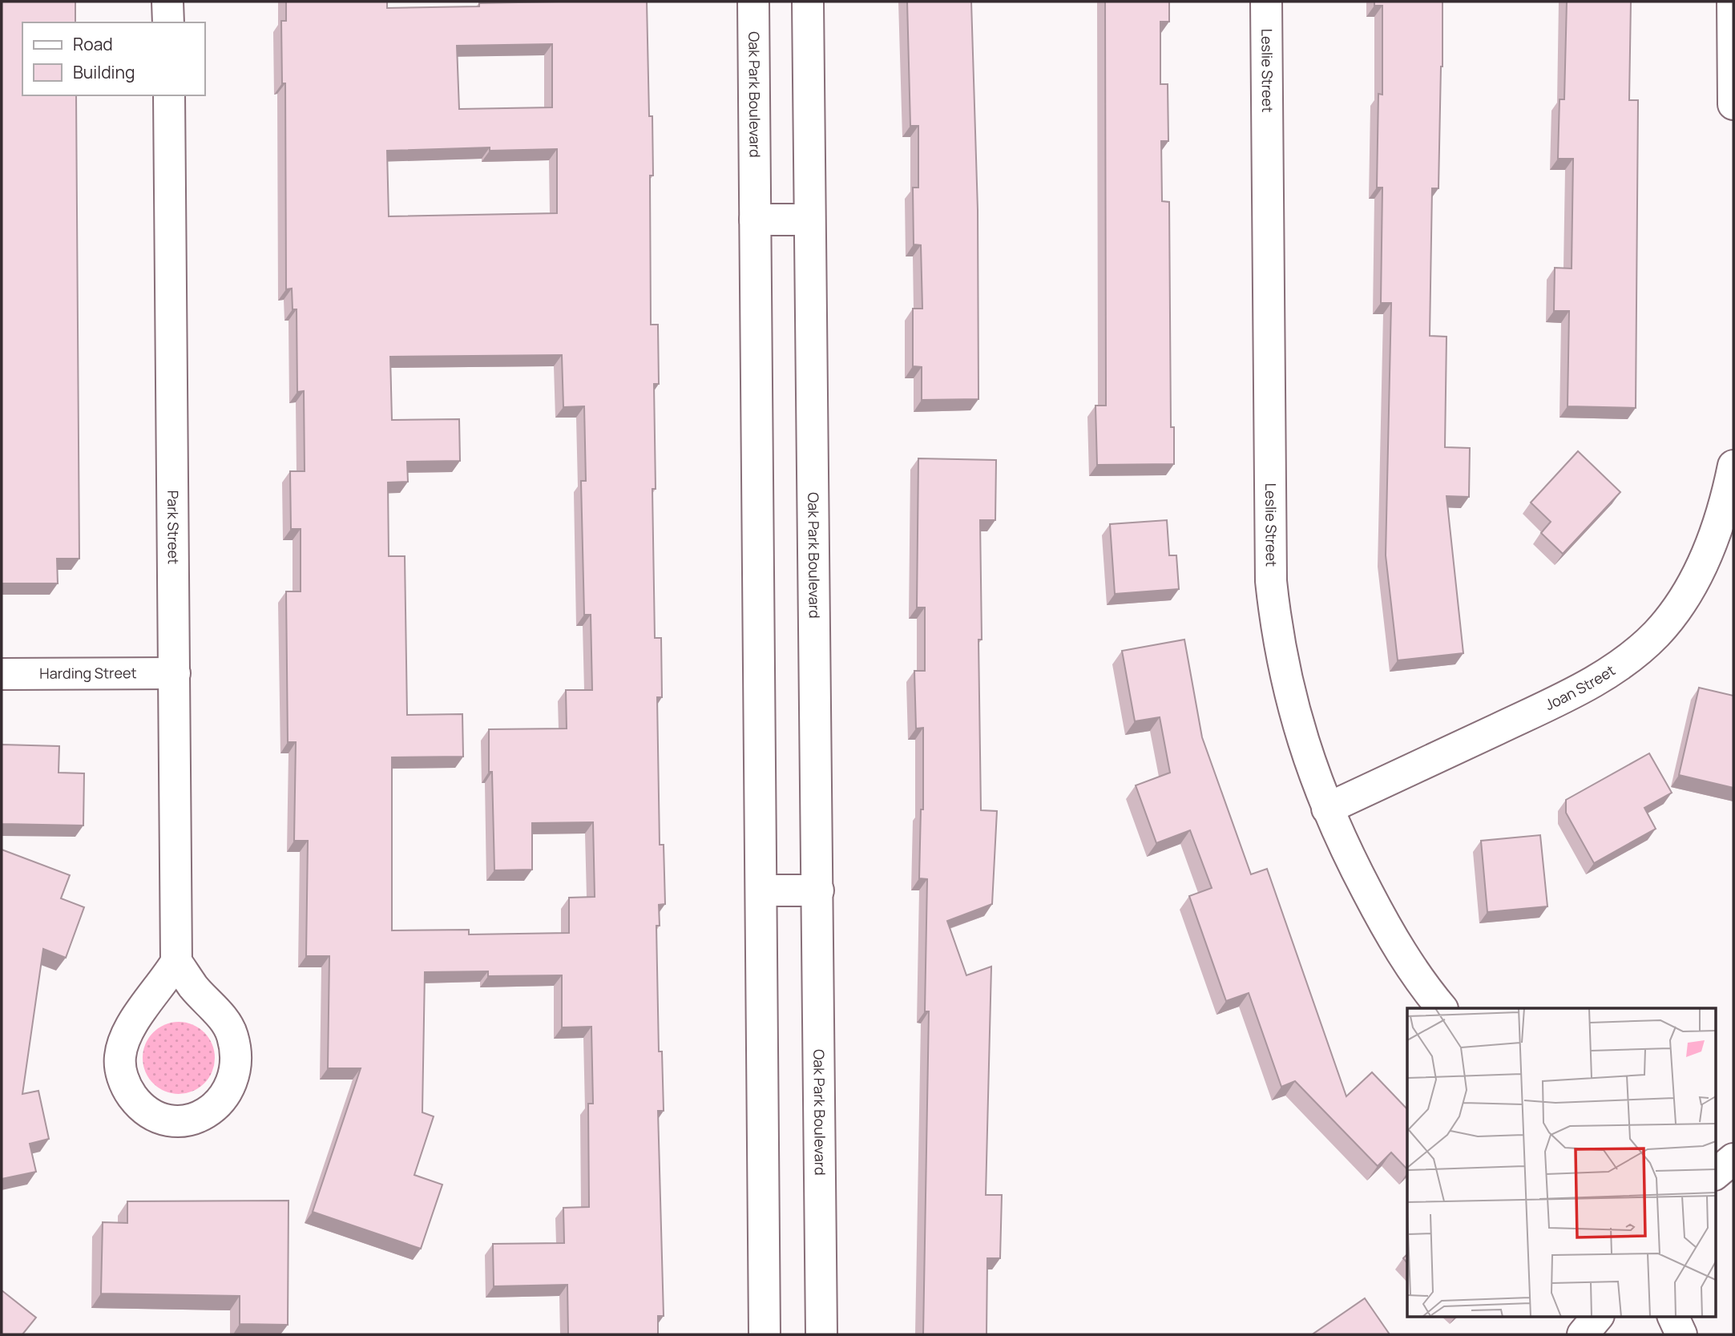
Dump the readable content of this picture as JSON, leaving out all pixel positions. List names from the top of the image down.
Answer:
{
  "streets": {
    "street": [
      "Leslie Street",
      "Oak Park Boulevard",
      "Park Street",
      "Harding Street",
      "Joan Street"
    ]
  },
  "crossings": [
    ["Leslie Street", "Joan Street"],
    ["Park Street", "Harding Street"]
  ],
  "legend": ["Road", "Building"]
}
